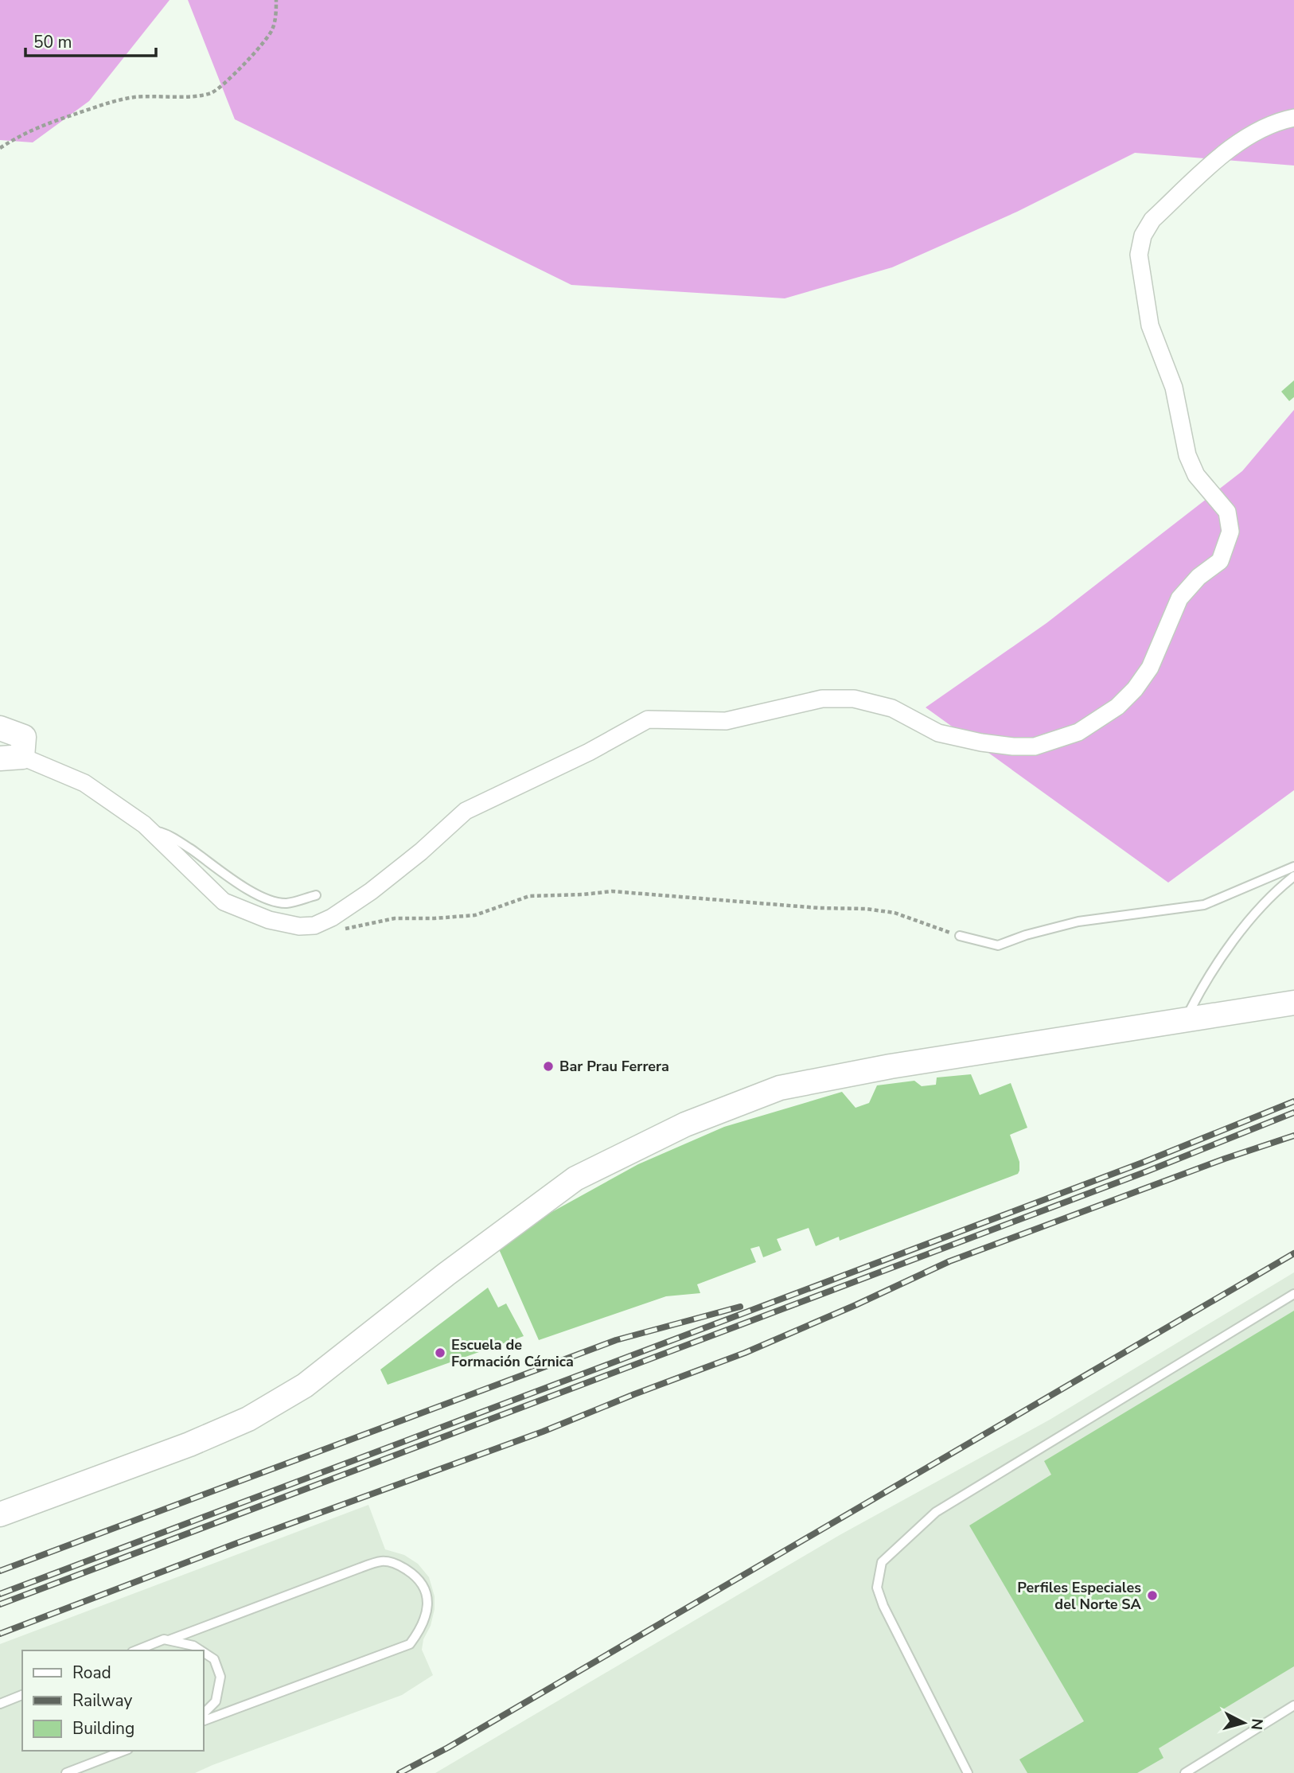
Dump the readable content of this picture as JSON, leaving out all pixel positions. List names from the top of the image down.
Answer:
{
  "places": ["Bar Prau Ferrera", "Escuela de Formación Cárnica", "Perfiles Especiales del Norte SA"],
  "legend": ["Road", "Railway", "Building"],
  "scale_bar": "50 m",
  "north": "right"
}
